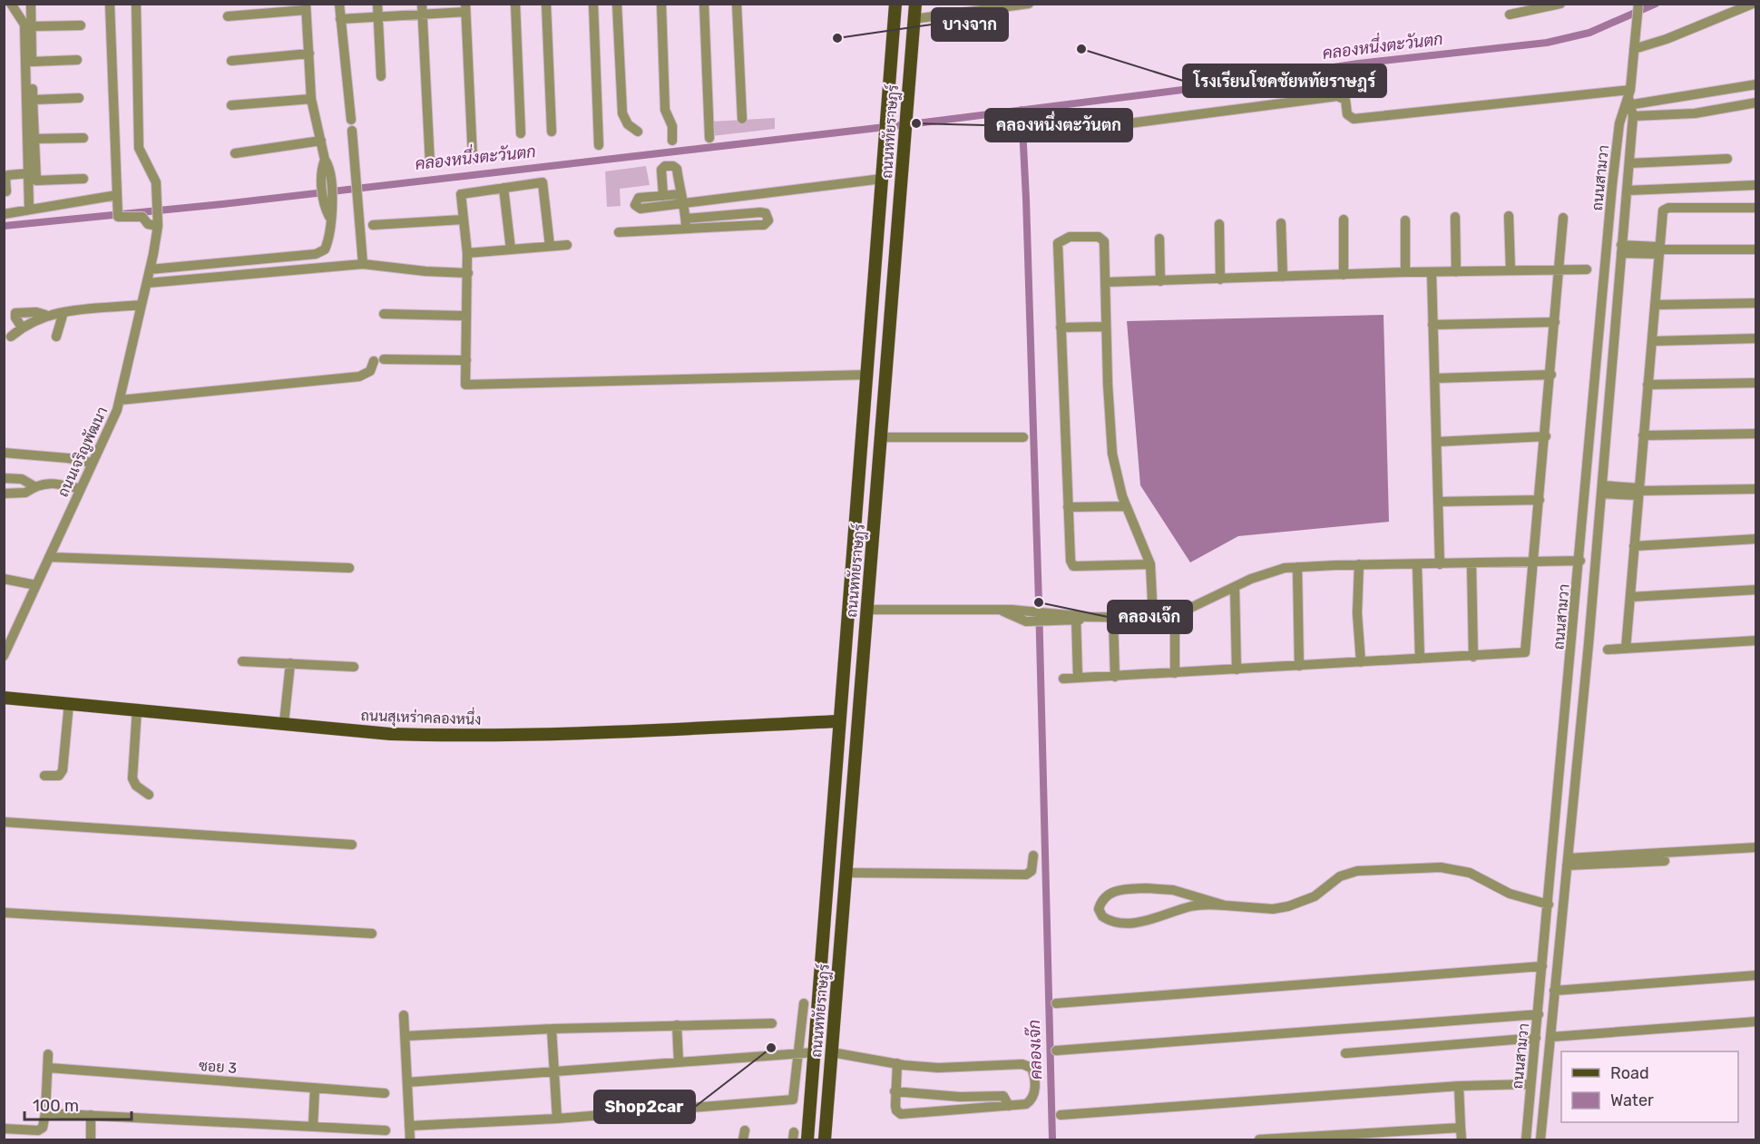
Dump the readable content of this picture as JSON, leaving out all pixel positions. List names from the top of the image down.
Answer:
{
  "streets": {
    "main road": ["ถนนหทัยราษฎร์", "ถนนสุเหร่าคลองหนึ่ง"],
    "street": ["ถนนสามวา", "ถนนเจริญพัฒนา", "ซอย 3"]
  },
  "crossings": [
    ["ถนนหทัยราษฎร์", "ถนนสุเหร่าคลองหนึ่ง"]
  ],
  "water": ["คลองหนึ่งตะวันตก", "คลองเจ๊ก"],
  "places": [
    "บางจาก",
    "โรงเรียนโชคชัยหทัยราษฎร์",
    "คลองหนึ่งตะวันตก",
    "คลองเจ๊ก",
    "Shop2car"
  ],
  "legend": ["Road", "Water"],
  "scale_bar": "100 m"
}
